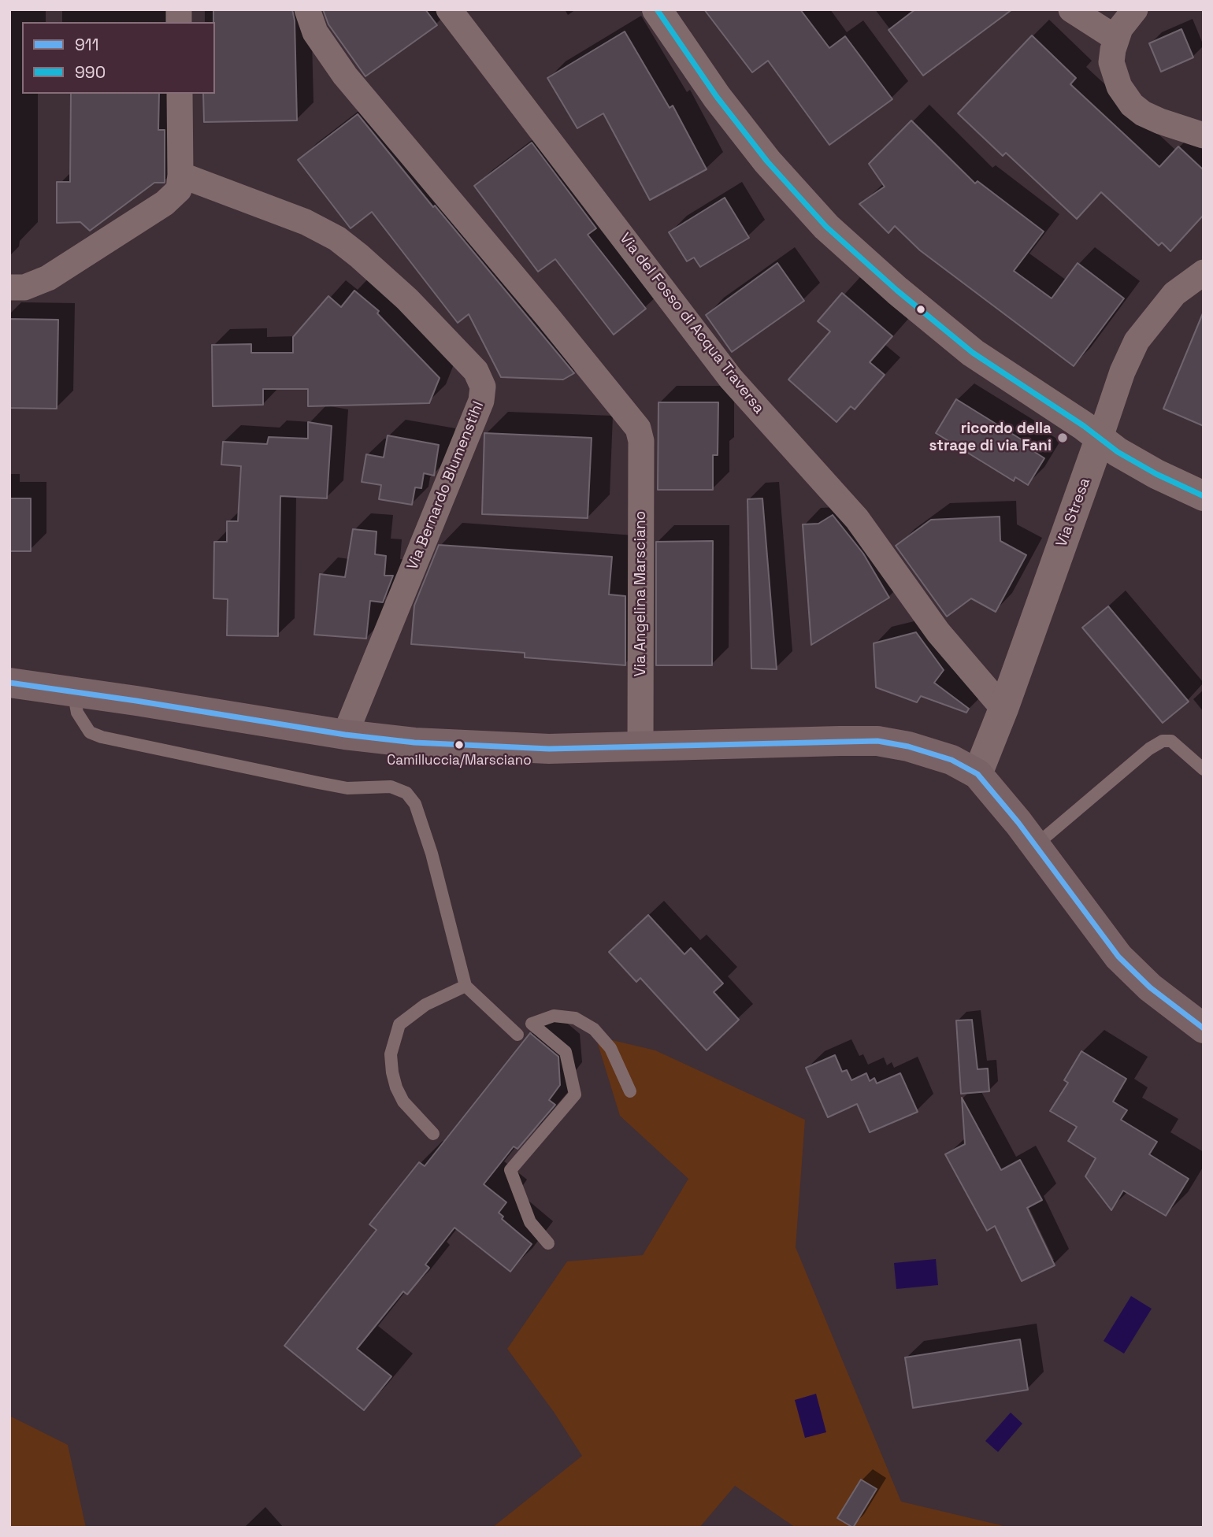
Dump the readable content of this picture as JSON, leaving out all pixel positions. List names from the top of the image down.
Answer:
{
  "streets": {
    "street": [
      "Via del Fosso di Acqua Traversa",
      "Via Bernardo Blumenstihl",
      "Via Stresa",
      "Via Angelina Marsciano"
    ]
  },
  "crossings": [
    ["Via del Fosso di Acqua Traversa", "Via Stresa"]
  ],
  "places": ["ricordo della strage di via Fani", "Camilluccia/Marsciano"],
  "lines": ["transit line 990", "transit line 911"],
  "legend": ["911", "990"]
}
